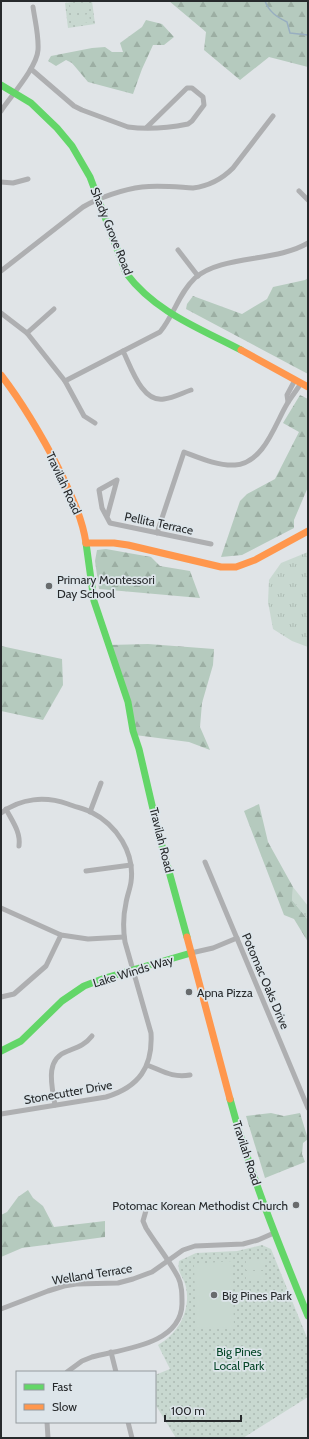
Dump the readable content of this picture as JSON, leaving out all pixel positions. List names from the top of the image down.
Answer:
{
  "streets": {
    "main road": ["Shady Grove Road", "Travilah Road", "Lake Winds Way"],
    "street": [
      "Pellita Terrace",
      "Potomac Oaks Drive",
      "Stonecutter Drive",
      "Welland Terrace"
    ]
  },
  "crossings": [
    ["Travilah Road", "Lake Winds Way"],
    ["Travilah Road", "Welland Terrace"],
    ["Lake Winds Way", "Stonecutter Drive"]
  ],
  "parks": ["Big Pines Local Park"],
  "places": [
    "Primary Montessori Day School",
    "Apna Pizza",
    "Potomac Korean Methodist Church",
    "Big Pines Park"
  ],
  "legend": ["Fast", "Slow"],
  "scale_bar": "100 m"
}
